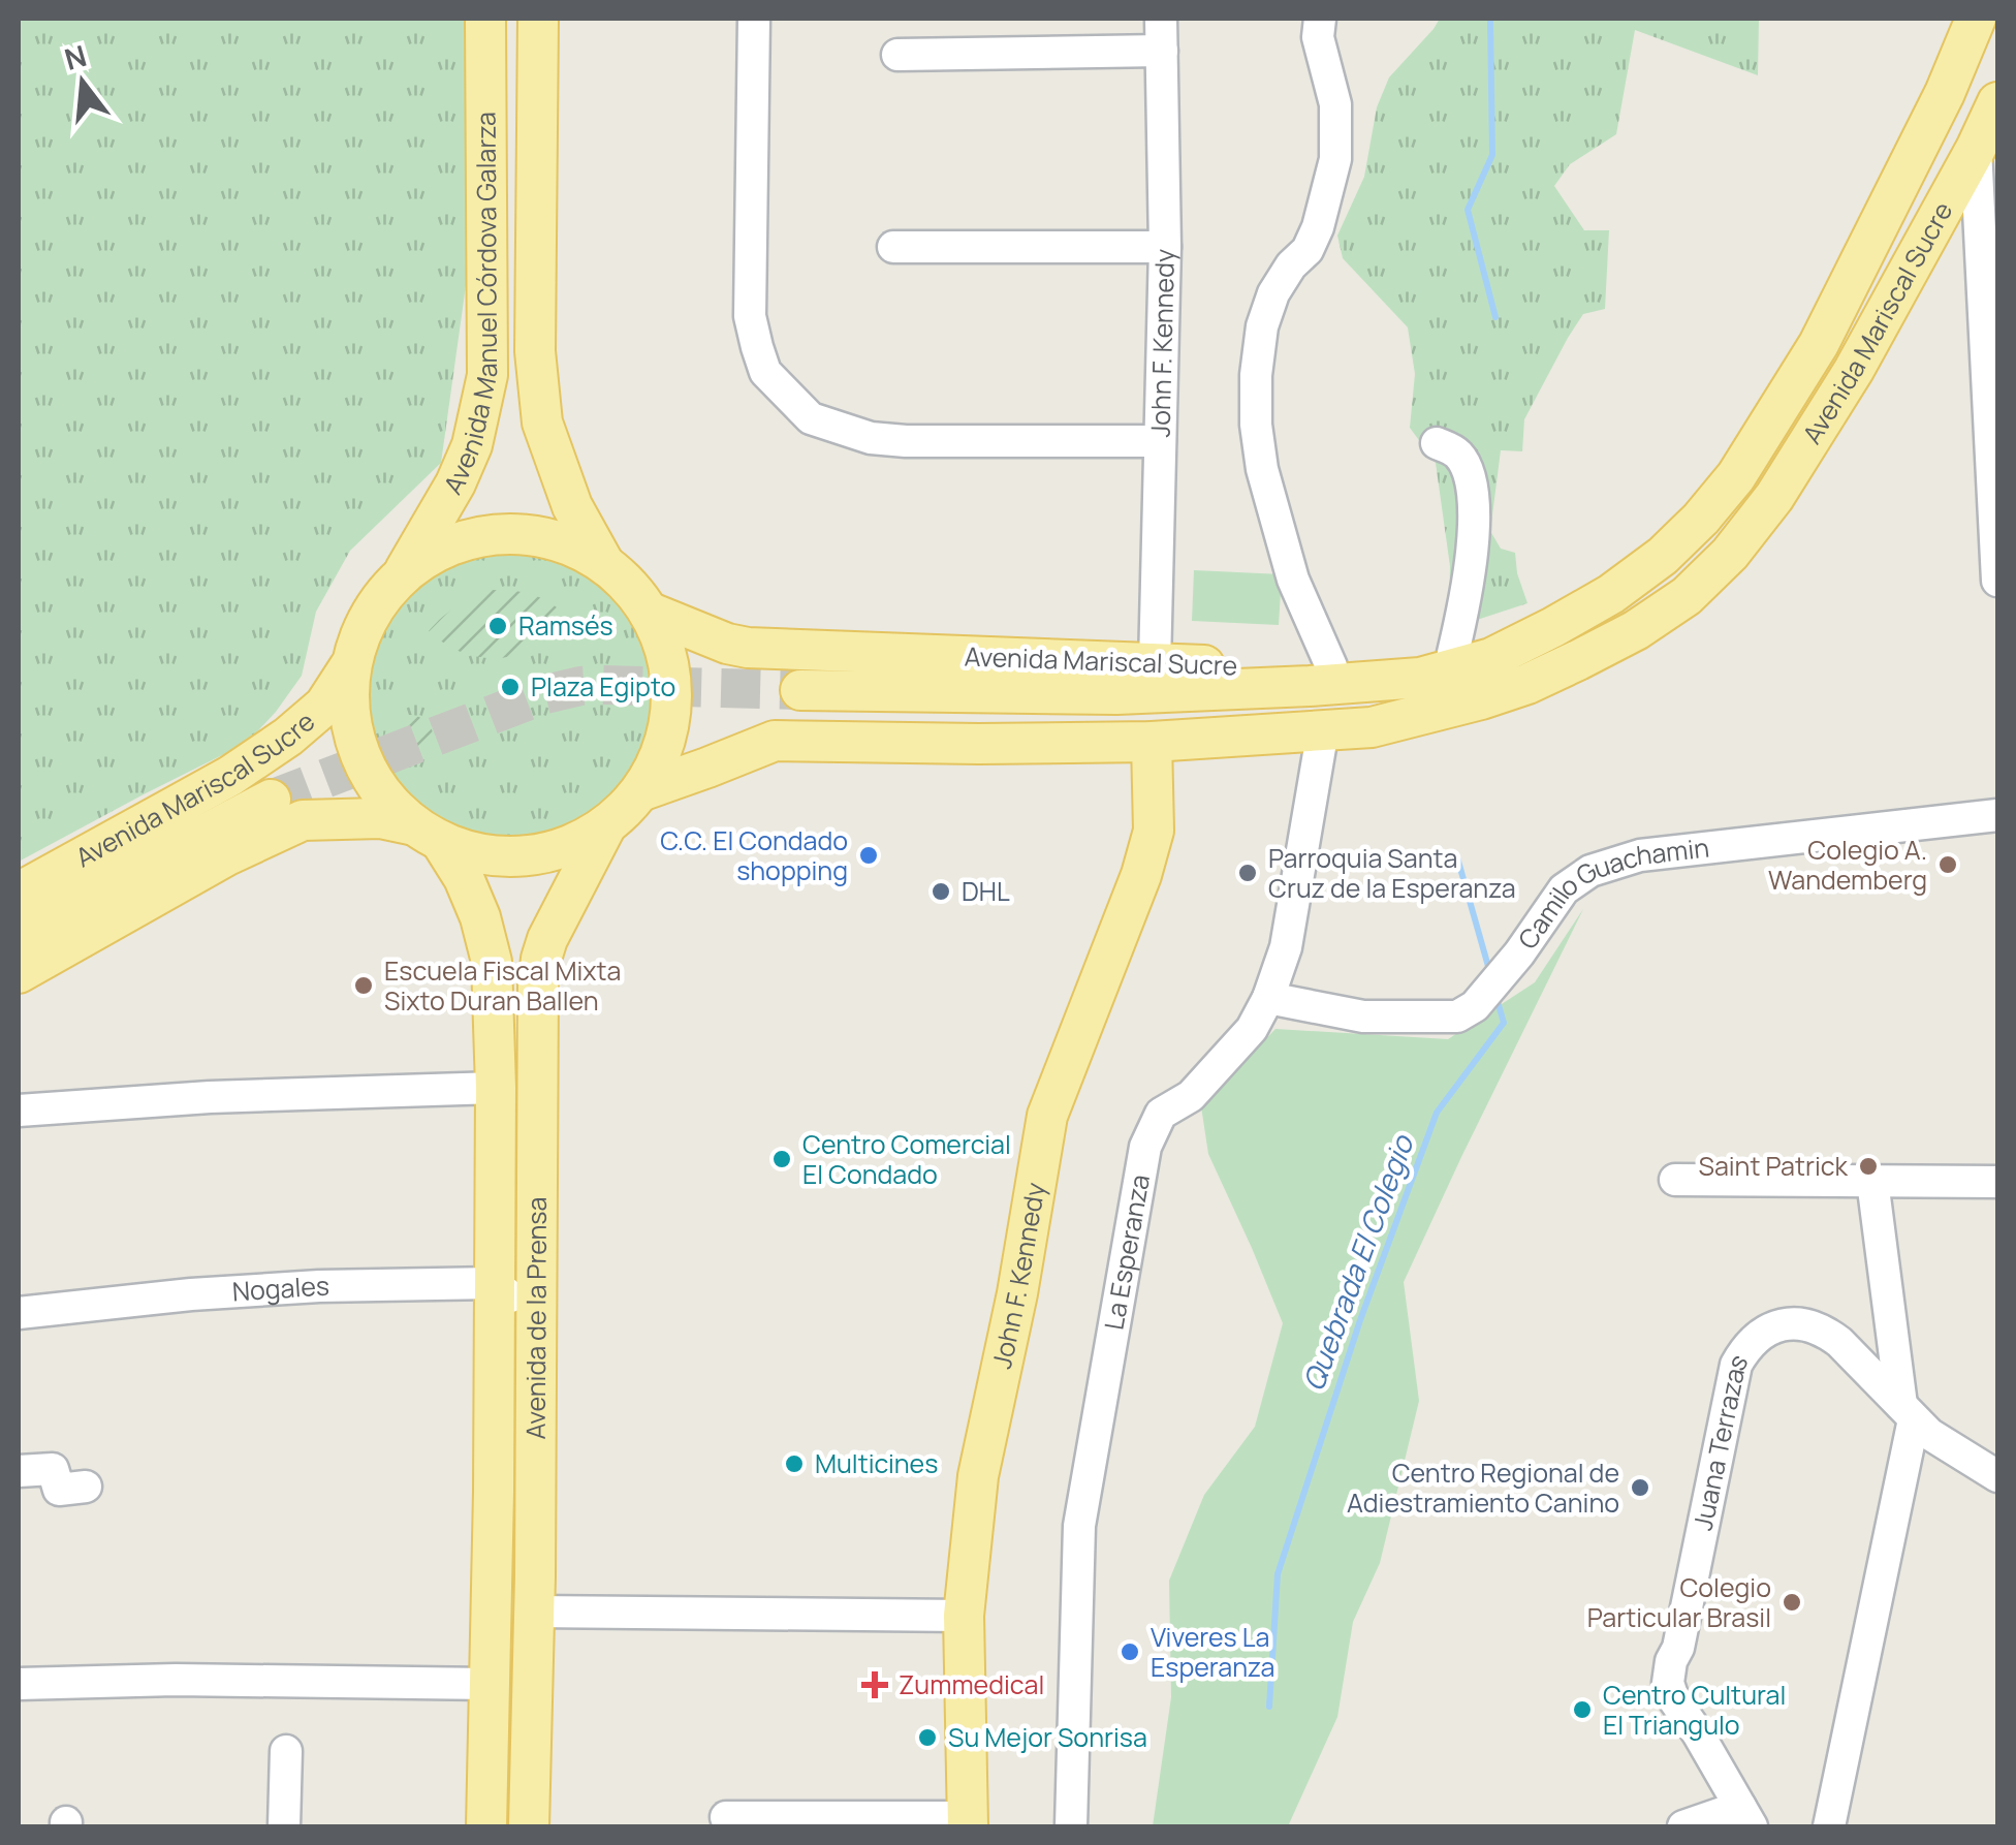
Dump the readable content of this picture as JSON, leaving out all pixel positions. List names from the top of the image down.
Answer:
{
  "streets": {
    "main road": [
      "Avenida Manuel Córdova Galarza",
      "Avenida Mariscal Sucre",
      "John F. Kennedy",
      "Avenida de la Prensa"
    ],
    "street": [
      "Camilo Guachamin",
      "La Esperanza",
      "Nogales",
      "Juana Terrazas"
    ]
  },
  "crossings": [
    ["Avenida Manuel Córdova Galarza", "Avenida Mariscal Sucre"],
    ["Avenida Manuel Córdova Galarza", "Avenida de la Prensa"],
    ["Avenida Mariscal Sucre", "John F. Kennedy"],
    ["Avenida Mariscal Sucre", "La Esperanza"],
    ["Avenida Mariscal Sucre", "Avenida de la Prensa"],
    ["Camilo Guachamin", "La Esperanza"],
    ["Nogales", "Avenida de la Prensa"]
  ],
  "water": ["Quebrada El Colegio"],
  "places": {
    "other": [
      "Ramsés",
      "Plaza Egipto",
      "C.C. El Condado shopping",
      "Colegio A. Wandemberg",
      "Parroquia Santa Cruz de la Esperanza",
      "DHL",
      "Escuela Fiscal Mixta Sixto Duran Ballen",
      "Centro Comercial El Condado",
      "Saint Patrick",
      "Multicines",
      "Centro Regional de Adiestramiento Canino",
      "Colegio Particular Brasil",
      "Viveres La Esperanza",
      "Centro Cultural El Triangulo",
      "Su Mejor Sonrisa"
    ],
    "health": ["Zummedical"]
  },
  "north": "top"
}
